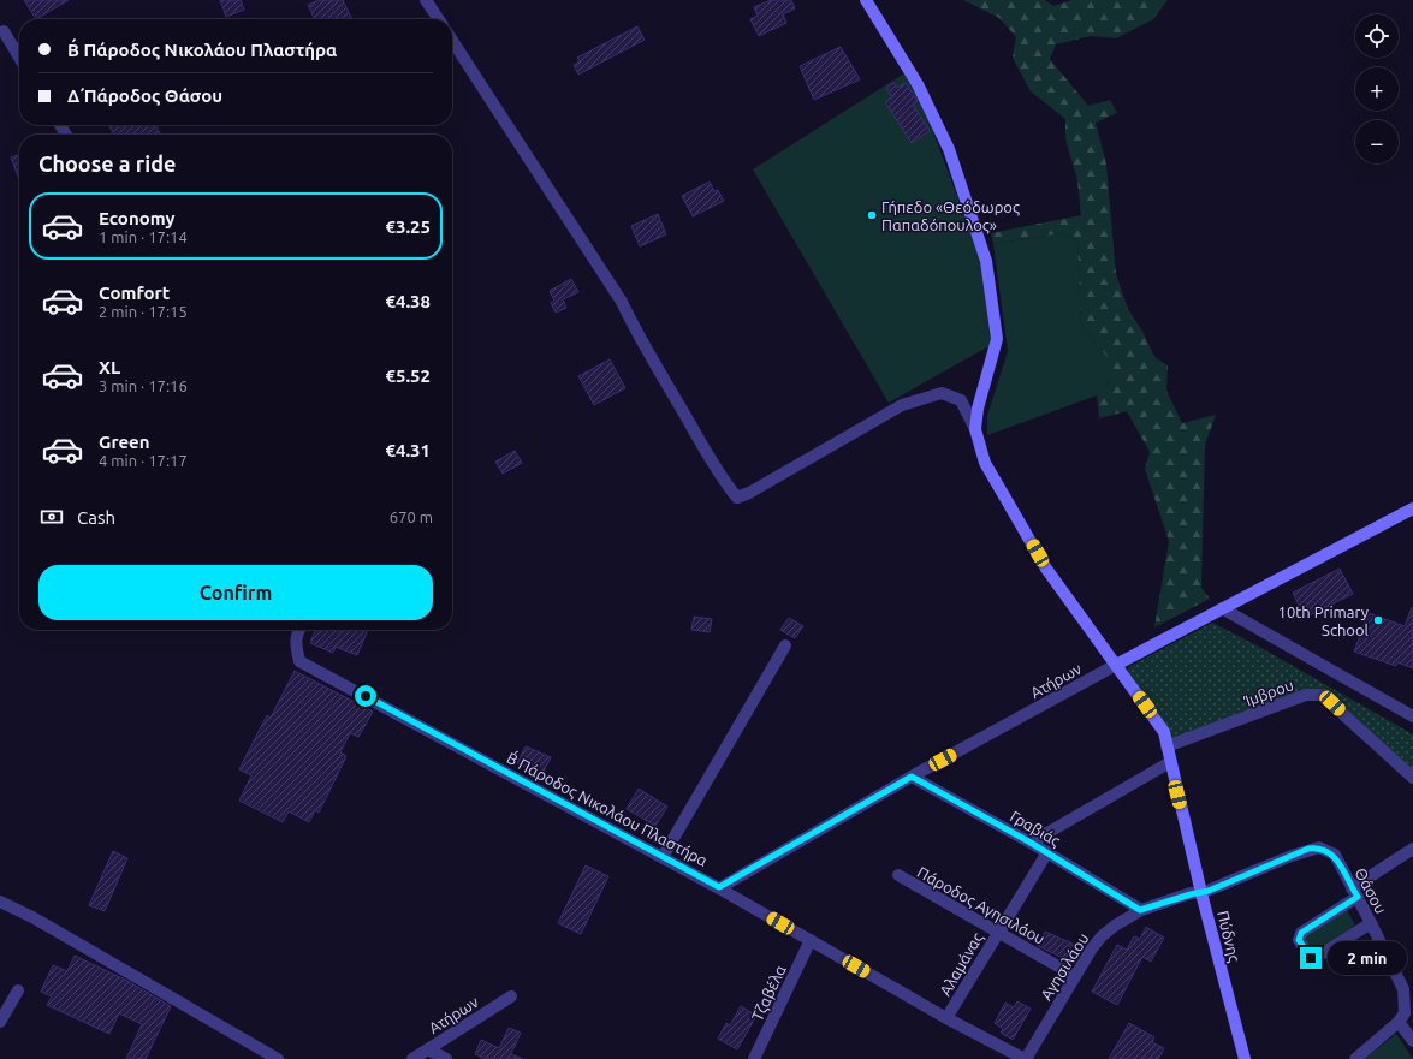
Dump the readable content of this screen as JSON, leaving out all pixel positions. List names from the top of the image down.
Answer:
{
  "streets": {
    "street": [
      "Ατήρων",
      "Ίμβρου",
      "Β΄ Πάροδος Νικολάου Πλαστήρα",
      "Γραβιάς",
      "Θάσου",
      "Πάροδος Αγησιλάου",
      "Πύδνης",
      "Αλαμάνας",
      "Αγησιλάου",
      "Τζαβέλα"
    ]
  },
  "crossings": [
    ["Ατήρων", "Β΄ Πάροδος Νικολάου Πλαστήρα"],
    ["Ατήρων", "Γραβιάς"],
    ["Ατήρων", "Πύδνης"],
    ["Ίμβρου", "Πύδνης"],
    ["Β΄ Πάροδος Νικολάου Πλαστήρα", "Αλαμάνας"],
    ["Β΄ Πάροδος Νικολάου Πλαστήρα", "Αγησιλάου"],
    ["Β΄ Πάροδος Νικολάου Πλαστήρα", "Τζαβέλα"],
    ["Γραβιάς", "Αλαμάνας"],
    ["Γραβιάς", "Αγησιλάου"],
    ["Θάσου", "Πύδνης"],
    ["Θάσου", "Αγησιλάου"],
    ["Πάροδος Αγησιλάου", "Αλαμάνας"],
    ["Πάροδος Αγησιλάου", "Αγησιλάου"],
    ["Πύδνης", "Αγησιλάου"]
  ],
  "places": ["Γήπεδο «Θεόδωρος Παπαδόπουλος»", "10th Primary School"],
  "page": {
    "map_buttons": ["+", "−"],
    "banner": ["Β΄ Πάροδος Νικολάου Πλαστήρα", "Δ΄ Πάροδος Θάσου"],
    "heading": "Choose a ride",
    "list": [
      {
        "name": "Economy",
        "note": "1 min · 17:14",
        "value": "€3.25"
      },
      {
        "name": "Comfort",
        "note": "2 min · 17:15",
        "value": "€4.38"
      },
      {
        "name": "XL",
        "note": "3 min · 17:16",
        "value": "€5.52"
      },
      {
        "name": "Green",
        "note": "4 min · 17:17",
        "value": "€4.31"
      }
    ],
    "pay": ["Cash", "670 m"],
    "buttons": "Confirm",
    "bubble": "2 min"
  }
}
